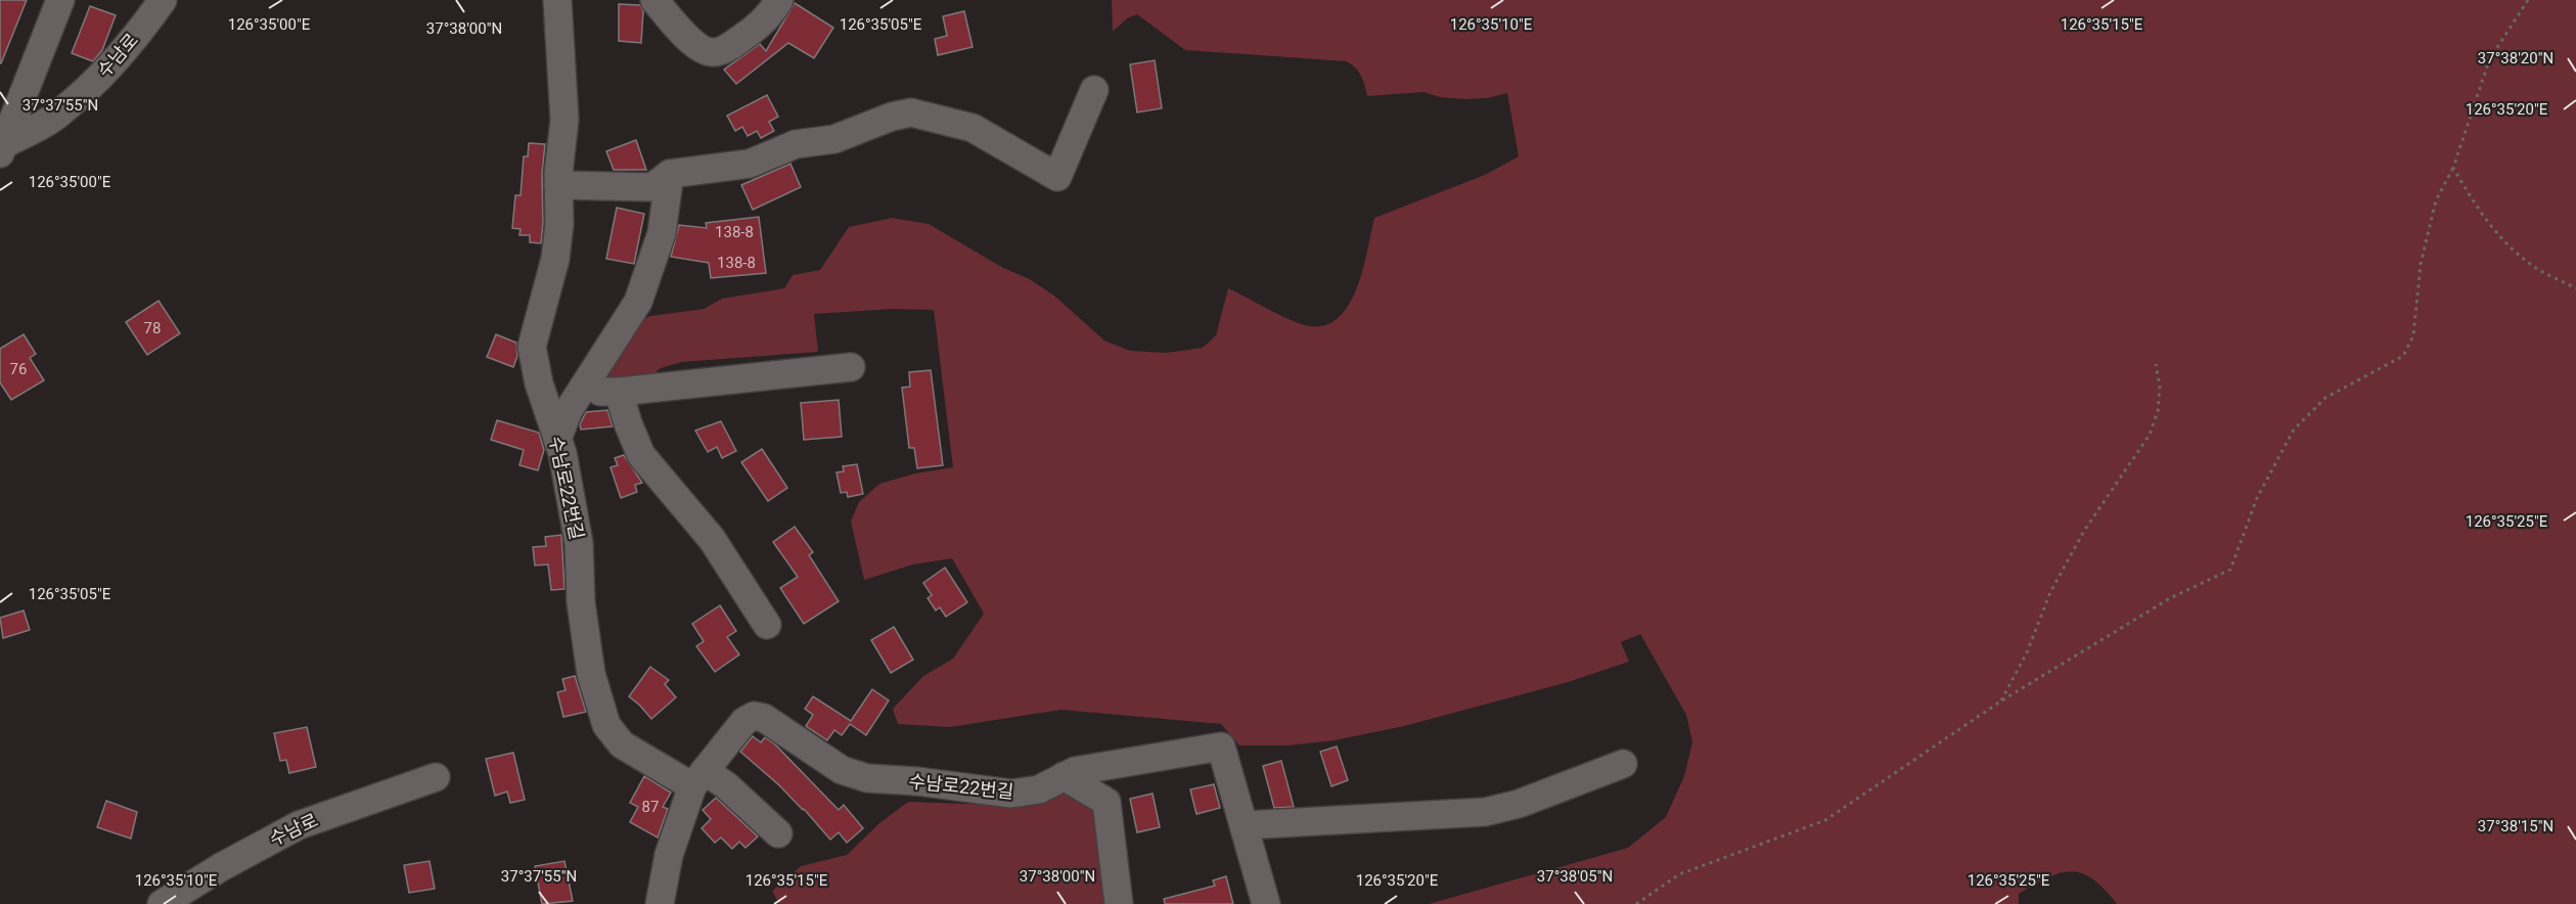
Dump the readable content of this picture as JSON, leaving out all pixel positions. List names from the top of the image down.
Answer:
{
  "streets": {
    "street": ["수남로", "수남로22번길"]
  },
  "house_numbers": [
    "138-8",
    "138-8",
    "78",
    "76",
    "87"
  ],
  "coordinates": [
    "126°35'00\"E",
    "126°35'05\"E",
    "126°35'10\"E",
    "126°35'15\"E",
    "37°38'00\"N",
    "37°38'20\"N",
    "37°37'55\"N",
    "126°35'20\"E",
    "126°35'25\"E",
    "37°38'15\"N",
    "37°38'05\"N"
  ]
}
